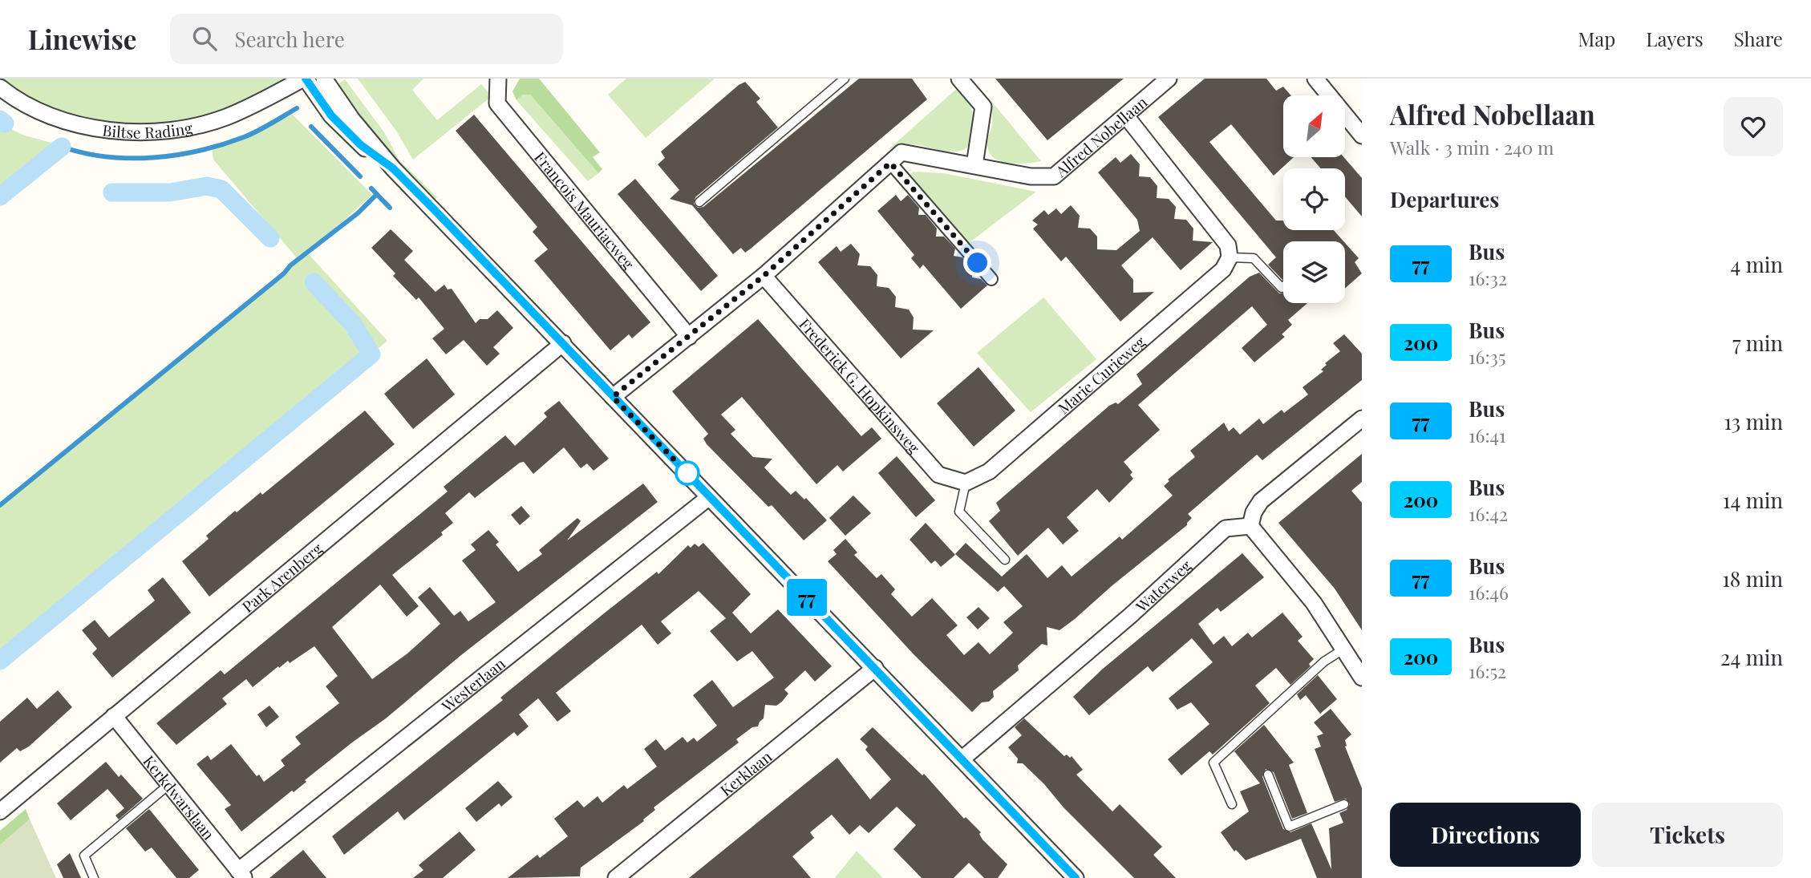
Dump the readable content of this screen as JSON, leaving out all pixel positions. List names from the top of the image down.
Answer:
{
  "streets": {
    "street": [
      "Biltse Rading",
      "Alfred Nobellaan",
      "François Mauriacweg",
      "Marie Curieweg",
      "Frederick G. Hopkinsweg",
      "Park Arenberg",
      "Waterweg",
      "Westerlaan",
      "Kerklaan",
      "Kerkdwarslaan"
    ]
  },
  "crossings": [
    ["Alfred Nobellaan", "François Mauriacweg"],
    ["Alfred Nobellaan", "Frederick G. Hopkinsweg"],
    ["Marie Curieweg", "Frederick G. Hopkinsweg"],
    ["Park Arenberg", "Kerkdwarslaan"],
    ["Westerlaan", "Kerkdwarslaan"]
  ],
  "lines": ["bus line 77"],
  "north": "top right",
  "page": {
    "header": "Linewise",
    "search": "Search here",
    "nav": ["Map", "Layers", "Share"],
    "on_map": "77",
    "heading": [
      ["Alfred Nobellaan", "Walk · 3 min · 240 m"],
      "Departures"
    ],
    "list": [
      {
        "mark": "77",
        "name": "Bus",
        "note": "16:32",
        "value": "4 min"
      },
      {
        "mark": "200",
        "name": "Bus",
        "note": "16:35",
        "value": "7 min"
      },
      {
        "mark": "77",
        "name": "Bus",
        "note": "16:41",
        "value": "13 min"
      },
      {
        "mark": "200",
        "name": "Bus",
        "note": "16:42",
        "value": "14 min"
      },
      {
        "mark": "77",
        "name": "Bus",
        "note": "16:46",
        "value": "18 min"
      },
      {
        "mark": "200",
        "name": "Bus",
        "note": "16:52",
        "value": "24 min"
      }
    ],
    "buttons": ["Directions", "Tickets"]
  }
}
